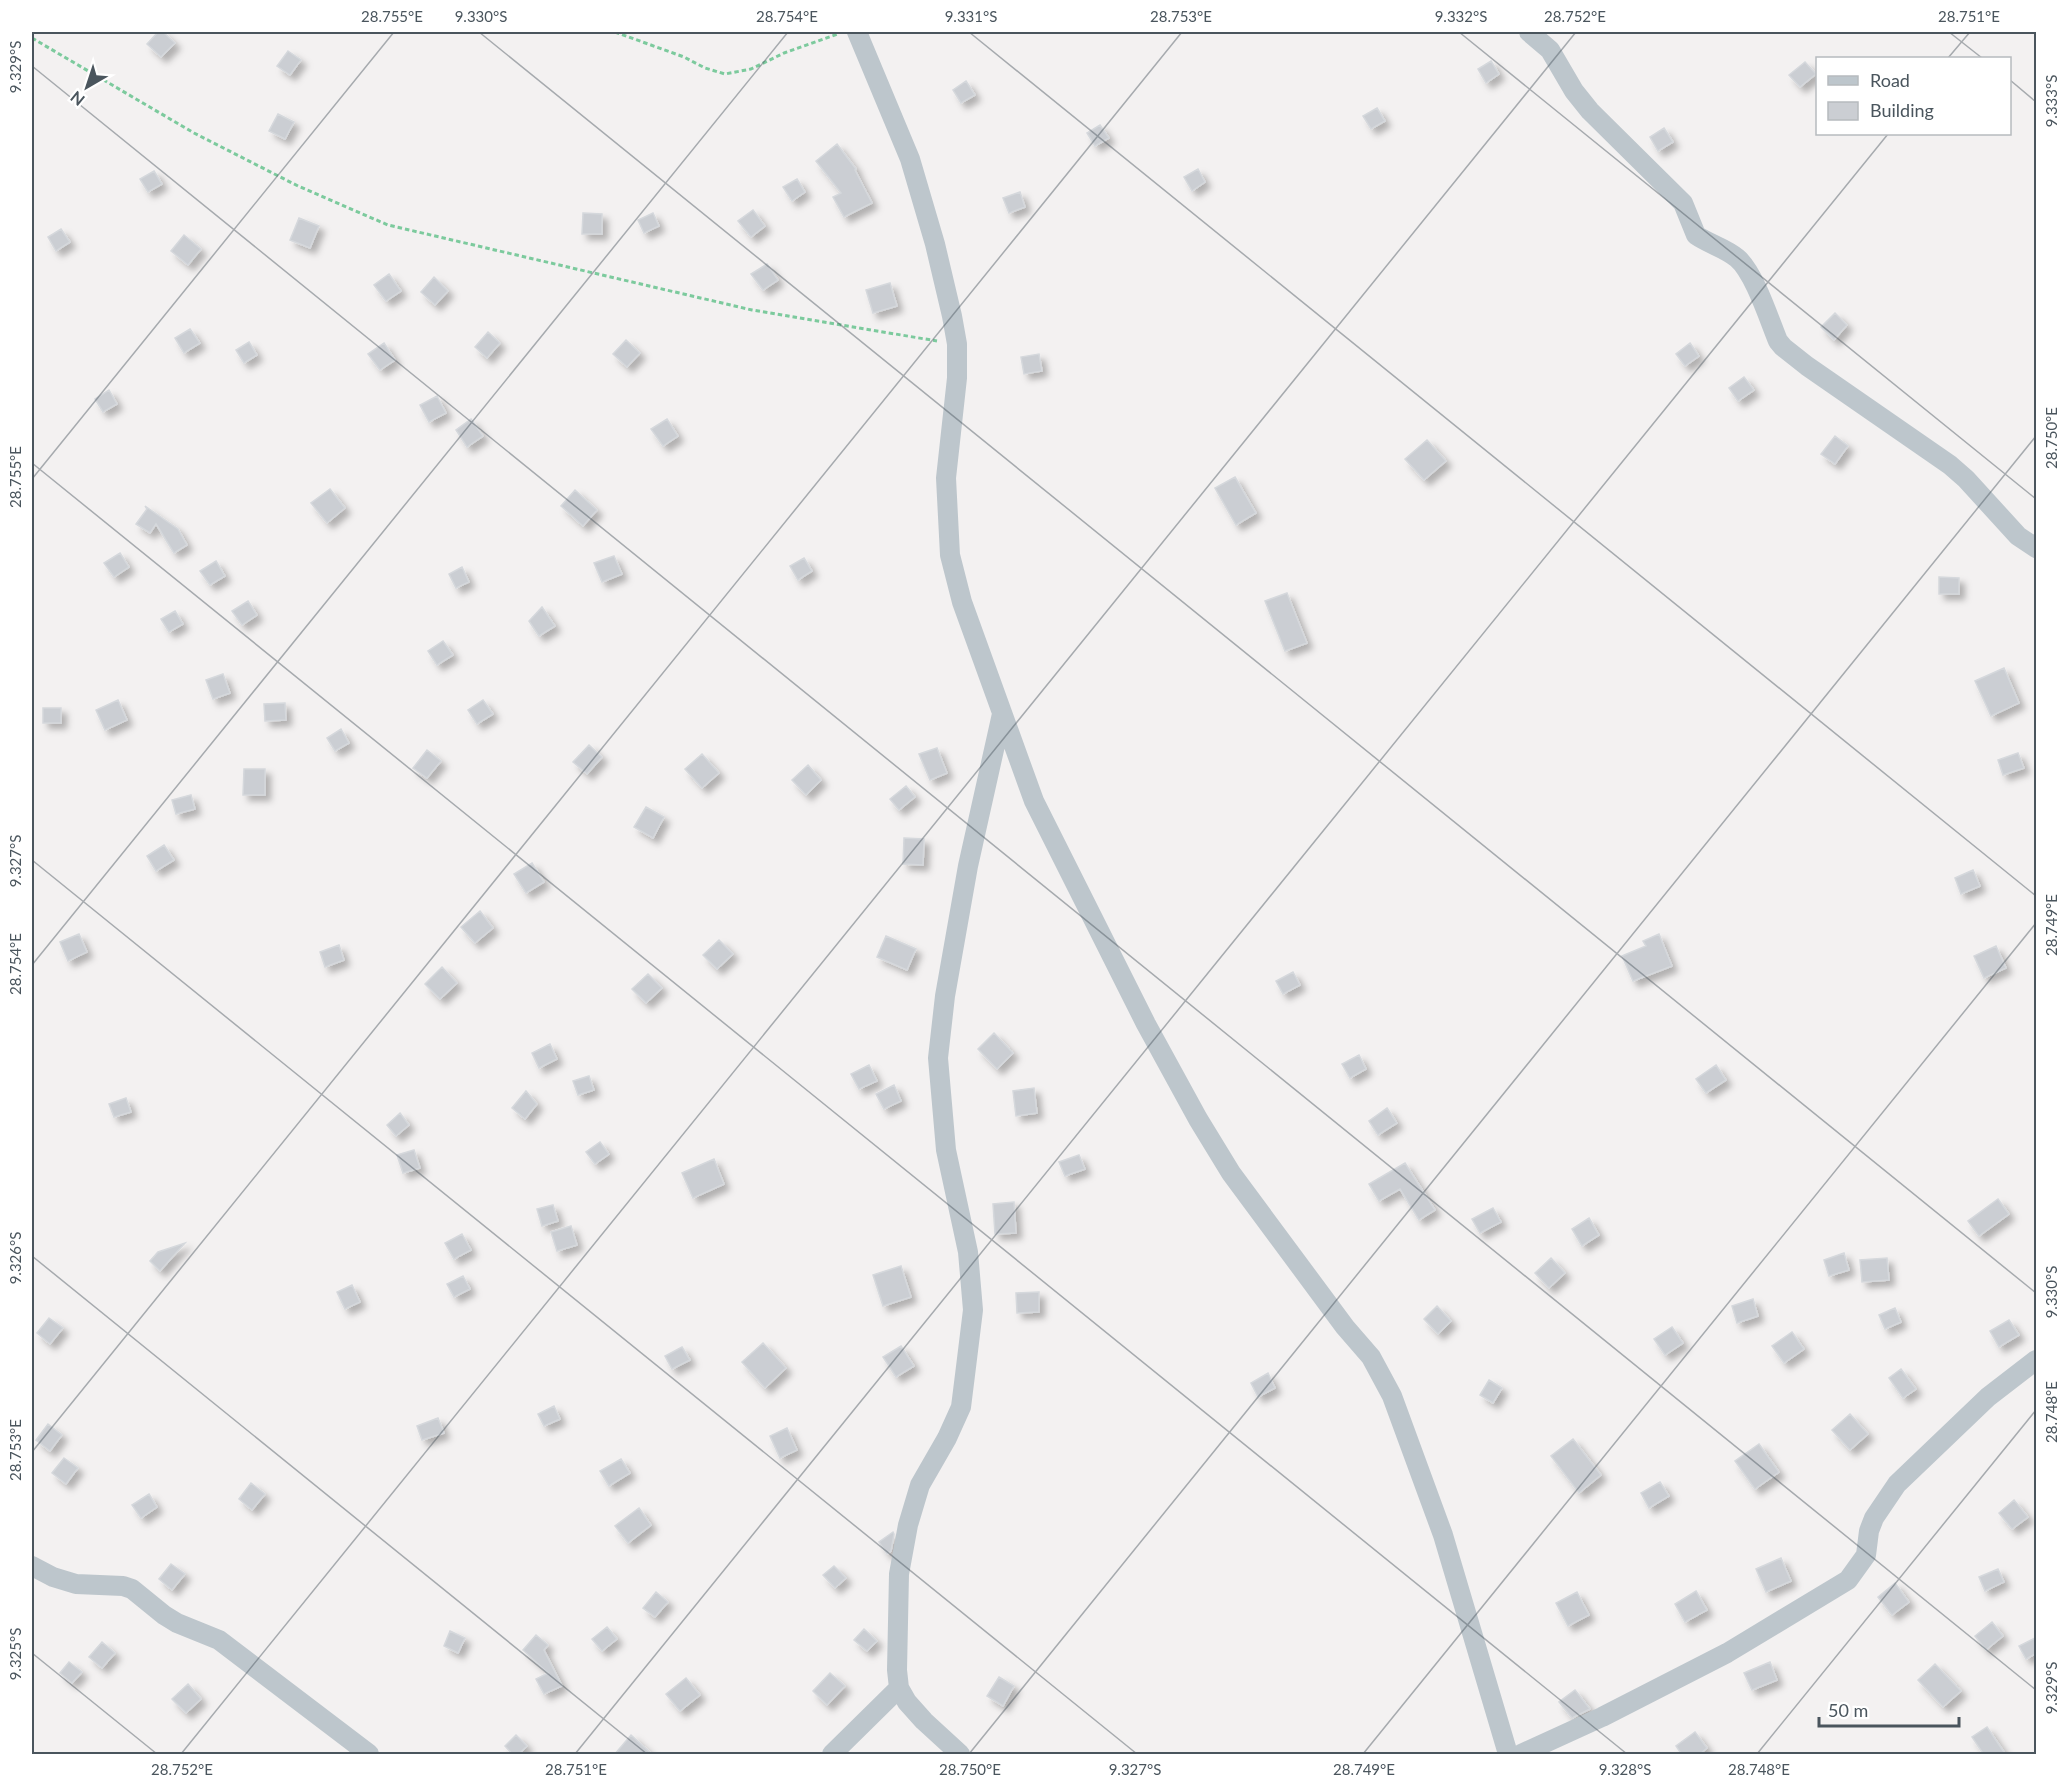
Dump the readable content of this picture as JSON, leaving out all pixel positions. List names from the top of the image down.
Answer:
{
  "legend": ["Road", "Building"],
  "scale_bar": "50 m",
  "north": "bottom left",
  "coordinates": [
    "28.755°E",
    "9.330°S",
    "28.754°E",
    "9.331°S",
    "28.753°E",
    "9.332°S",
    "28.752°E",
    "28.751°E",
    "9.329°S",
    "9.333°S",
    "28.750°E",
    "9.327°S",
    "28.749°E",
    "9.326°S",
    "28.748°E",
    "9.325°S",
    "9.328°S"
  ]
}
